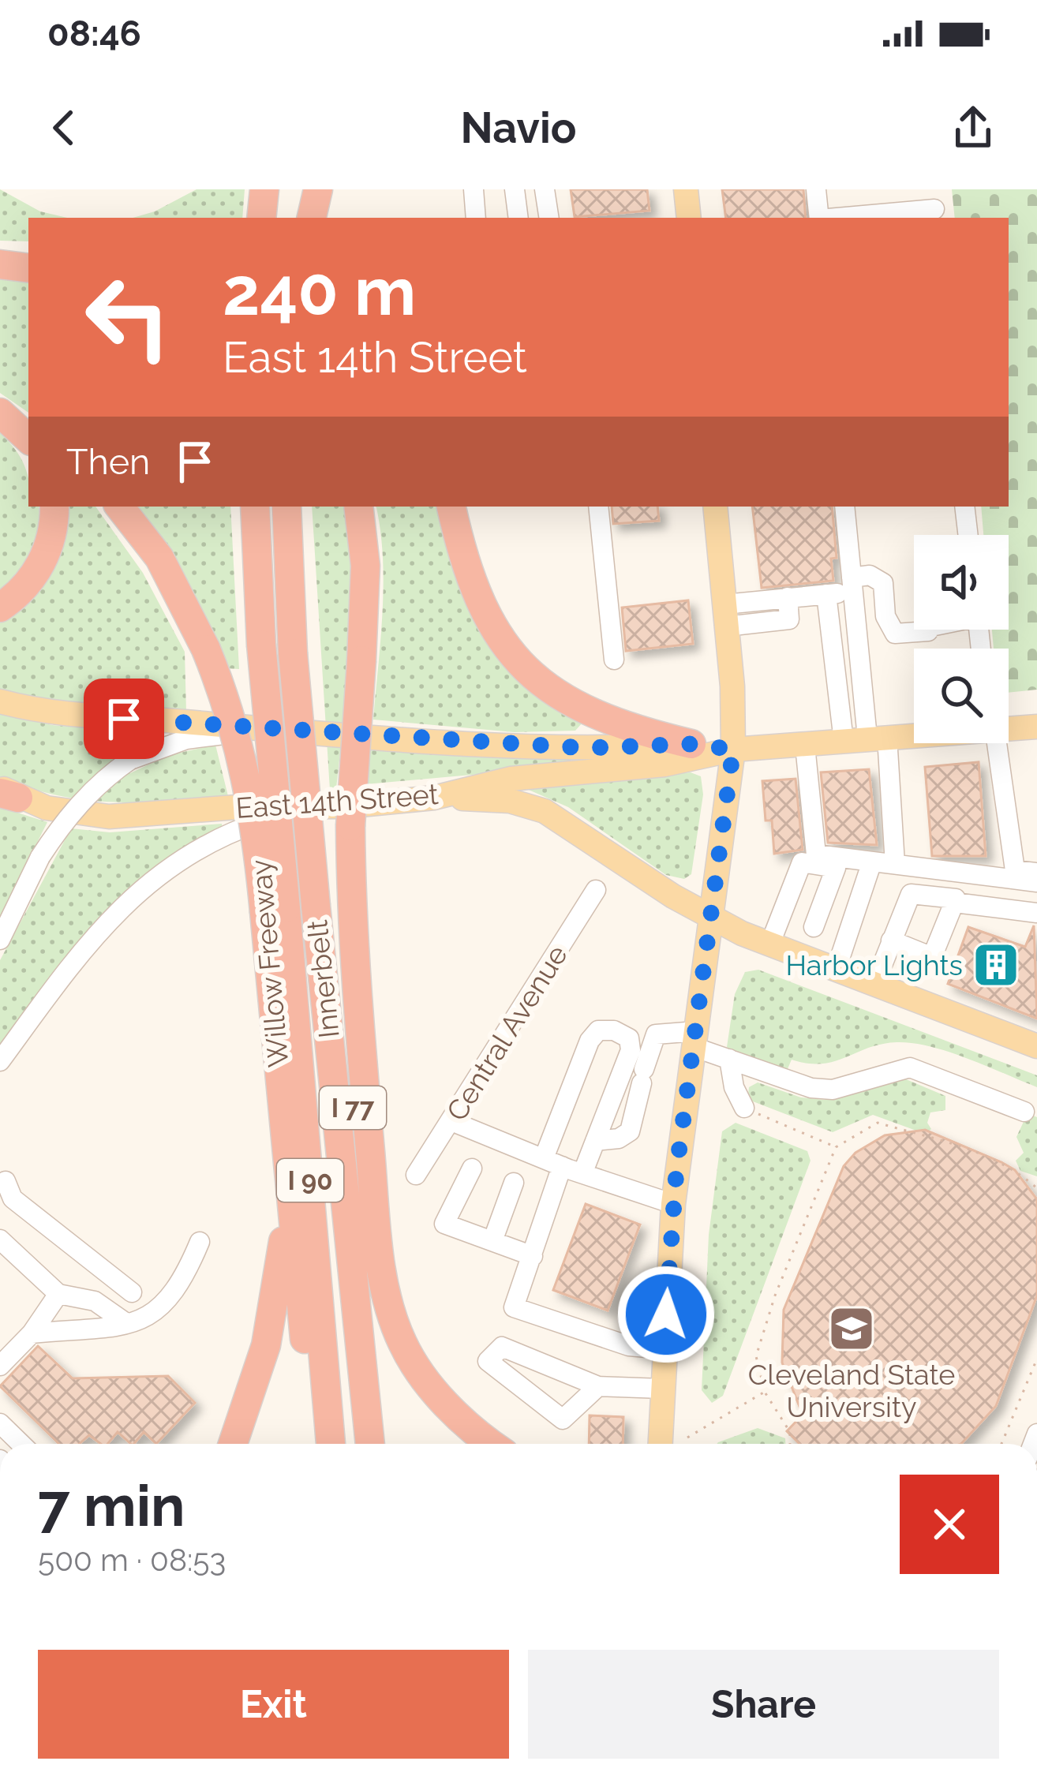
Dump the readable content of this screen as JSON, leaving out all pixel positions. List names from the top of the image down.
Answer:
{
  "streets": {
    "highway": [
      "Willow Freeway",
      "Innerbelt",
      "I 77",
      "I 90"
    ],
    "main road": ["East 14th Street"],
    "street": ["Central Avenue"]
  },
  "crossings": [
    ["Willow Freeway", "Innerbelt"]
  ],
  "places": {
    "building": ["Harbor Lights"],
    "school or university": ["Cleveland State University"]
  },
  "page": {
    "status": "08:46",
    "header": "Navio",
    "turn": ["240 m", "East 14th Street"],
    "then": "Then",
    "heading": ["7 min", "500 m · 08:53"],
    "buttons": ["Exit", "Share"]
  }
}
